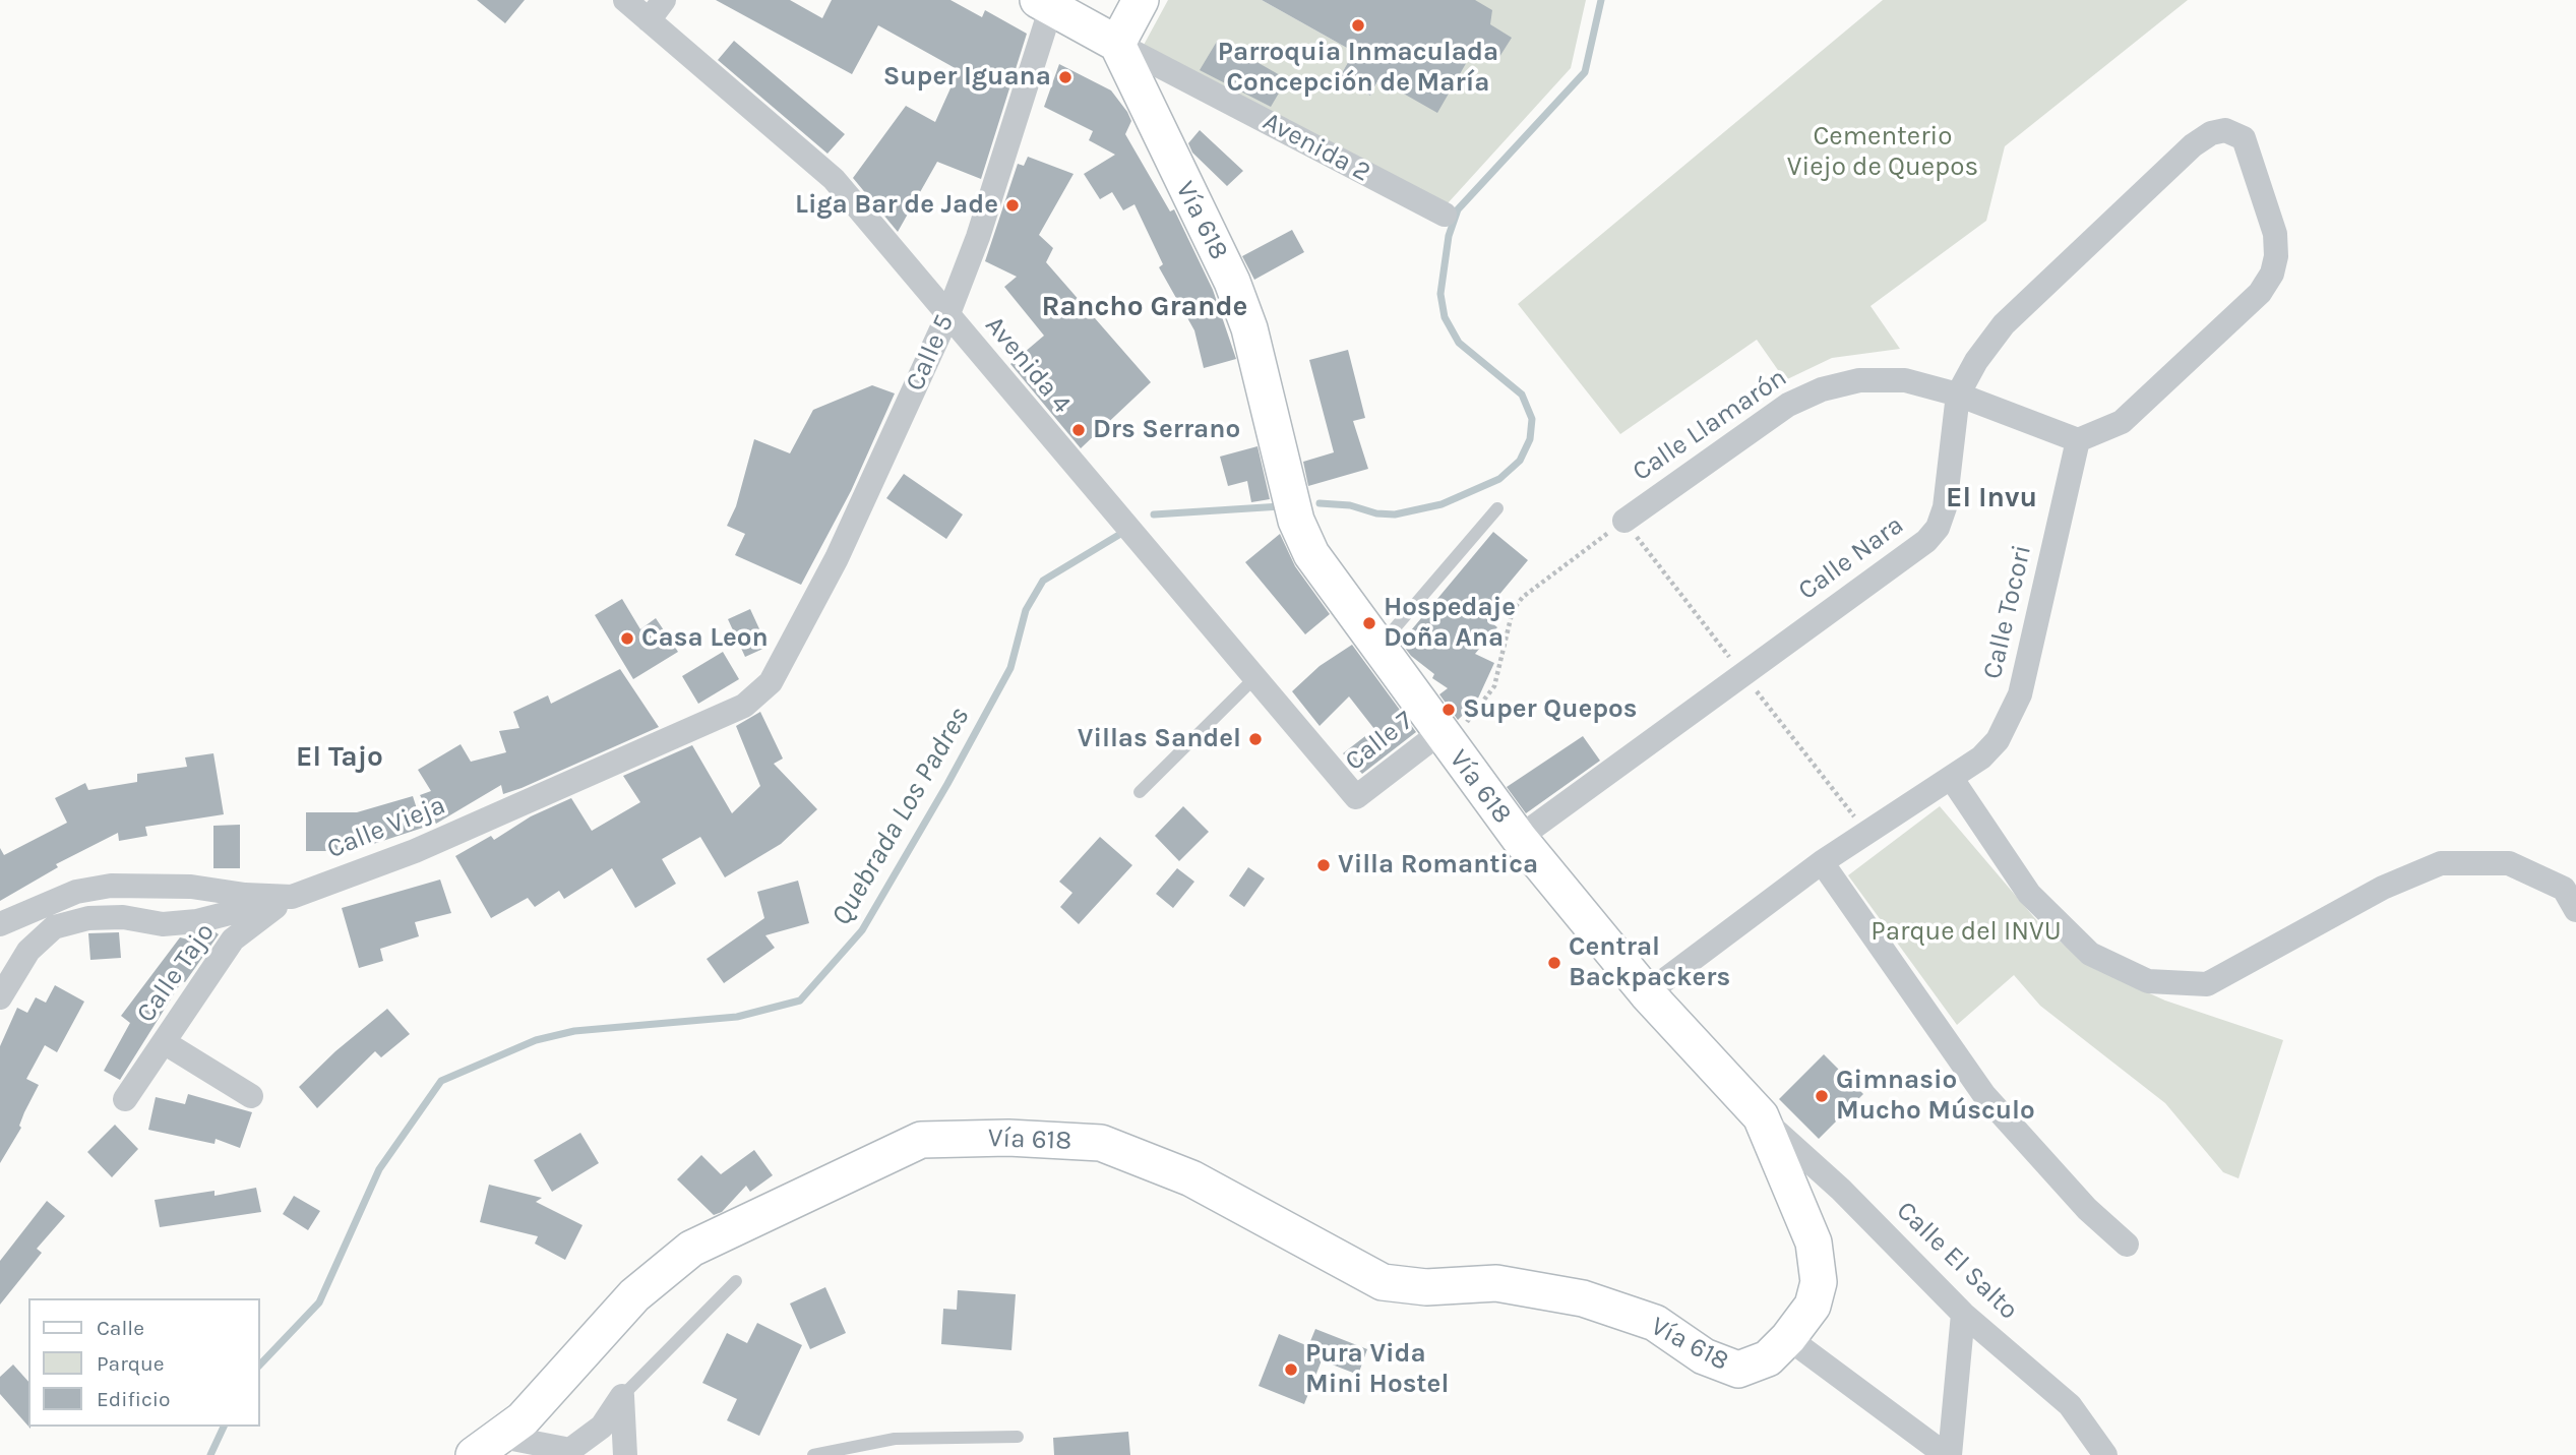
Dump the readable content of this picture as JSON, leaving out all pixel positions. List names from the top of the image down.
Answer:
{
  "streets": {
    "street": [
      "Avenida 2",
      "Vía 618",
      "Calle 5",
      "Avenida 4",
      "Calle Llamarón",
      "Calle Nara",
      "Calle Tocori",
      "Calle 7",
      "Calle Vieja",
      "Calle Tajo",
      "Calle El Salto"
    ]
  },
  "crossings": [
    ["Avenida 2", "Vía 618"],
    ["Avenida 2", "Calle 5"],
    ["Vía 618", "Calle Nara"],
    ["Vía 618", "Calle Tocori"],
    ["Vía 618", "Calle 7"],
    ["Vía 618", "Calle El Salto"],
    ["Calle 5", "Avenida 4"],
    ["Calle 5", "Calle Vieja"],
    ["Avenida 4", "Calle 7"],
    ["Calle Llamarón", "Calle Nara"],
    ["Calle Llamarón", "Calle Tocori"],
    ["Calle Nara", "Calle Tocori"],
    ["Calle Vieja", "Calle Tajo"]
  ],
  "districts": ["Rancho Grande", "El Invu", "El Tajo"],
  "water": ["Quebrada Los Padres"],
  "parks": ["Cementerio Viejo de Quepos", "Parque del INVU"],
  "places": [
    "Parroquia Inmaculada Concepción de María",
    "Super Iguana",
    "Liga Bar de Jade",
    "Drs Serrano",
    "Hospedaje Doña Ana",
    "Casa Leon",
    "Super Quepos",
    "Villas Sandel",
    "Villa Romantica",
    "Central Backpackers",
    "Gimnasio Mucho Músculo",
    "Pura Vida Mini Hostel"
  ],
  "legend": ["Calle", "Parque", "Edificio"]
}
